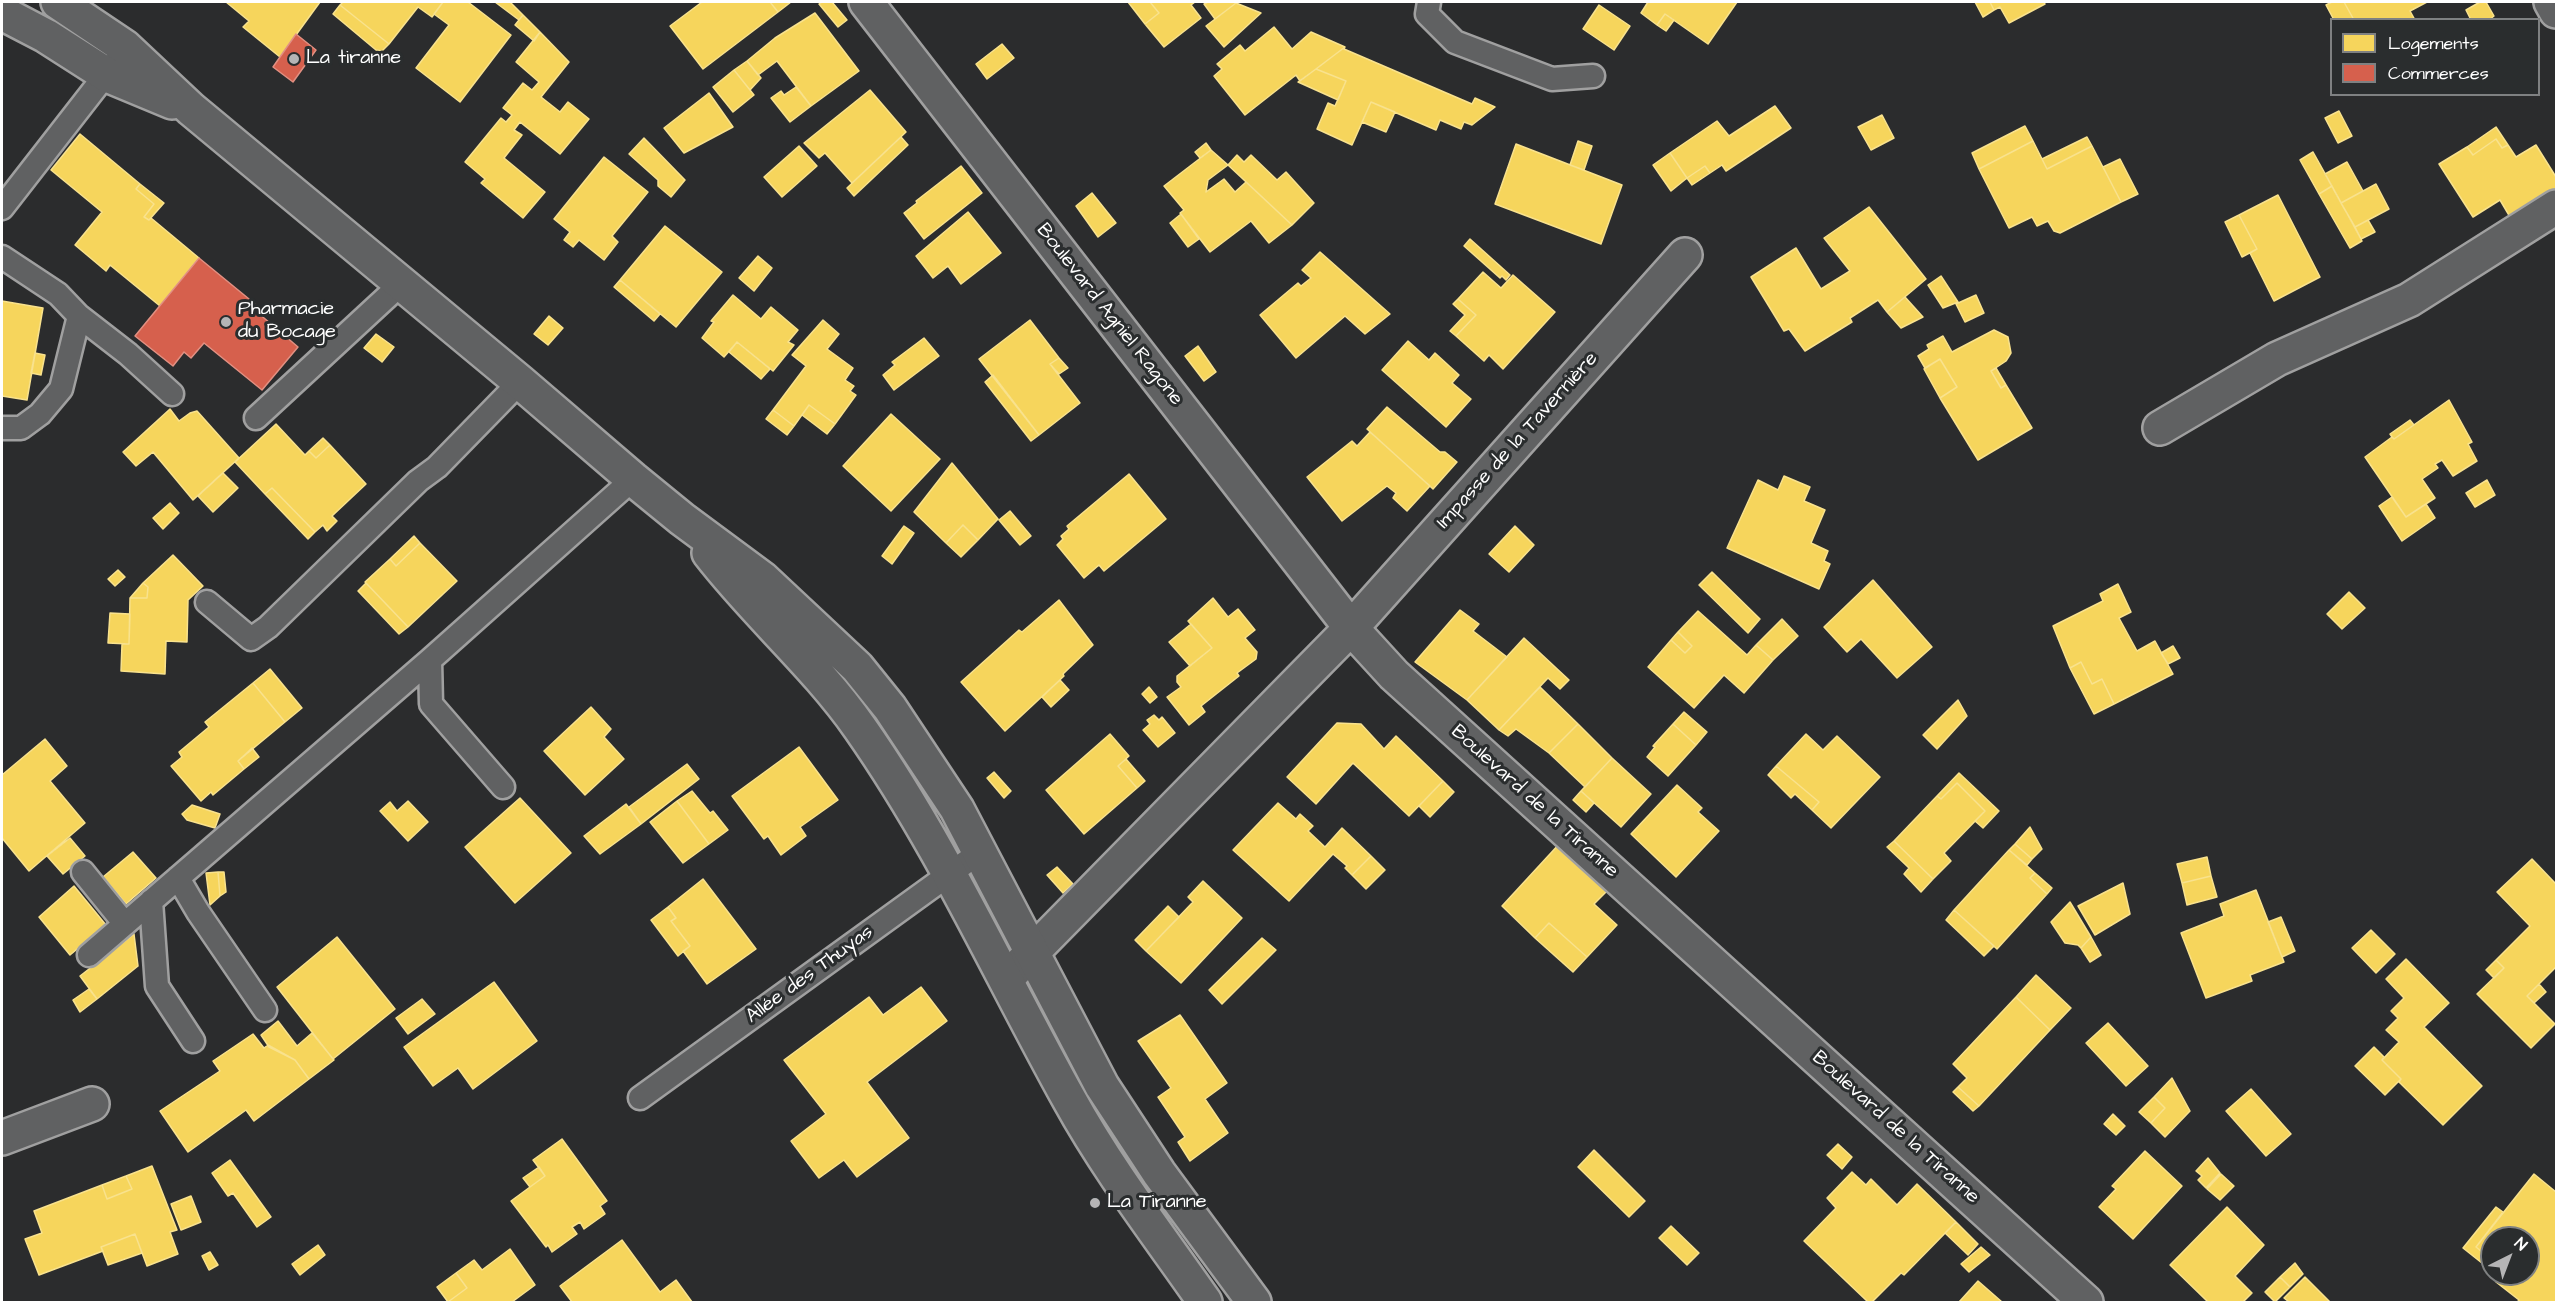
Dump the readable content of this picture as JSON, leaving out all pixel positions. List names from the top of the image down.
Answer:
{
  "streets": {
    "street": ["Boulevard Agniel Ragone", "Impasse de la Tavernière", "Boulevard de la Tiranne"],
    "lane": ["Allée des Thuyas"]
  },
  "crossings": [
    ["Boulevard Agniel Ragone", "Impasse de la Tavernière"],
    ["Boulevard Agniel Ragone", "Boulevard de la Tiranne"],
    ["Impasse de la Tavernière", "Boulevard de la Tiranne"]
  ],
  "places": ["La tiranne", "Pharmacie du Bocage", "La Tiranne"],
  "legend": ["Logements", "Commerces"],
  "north": "top right"
}
